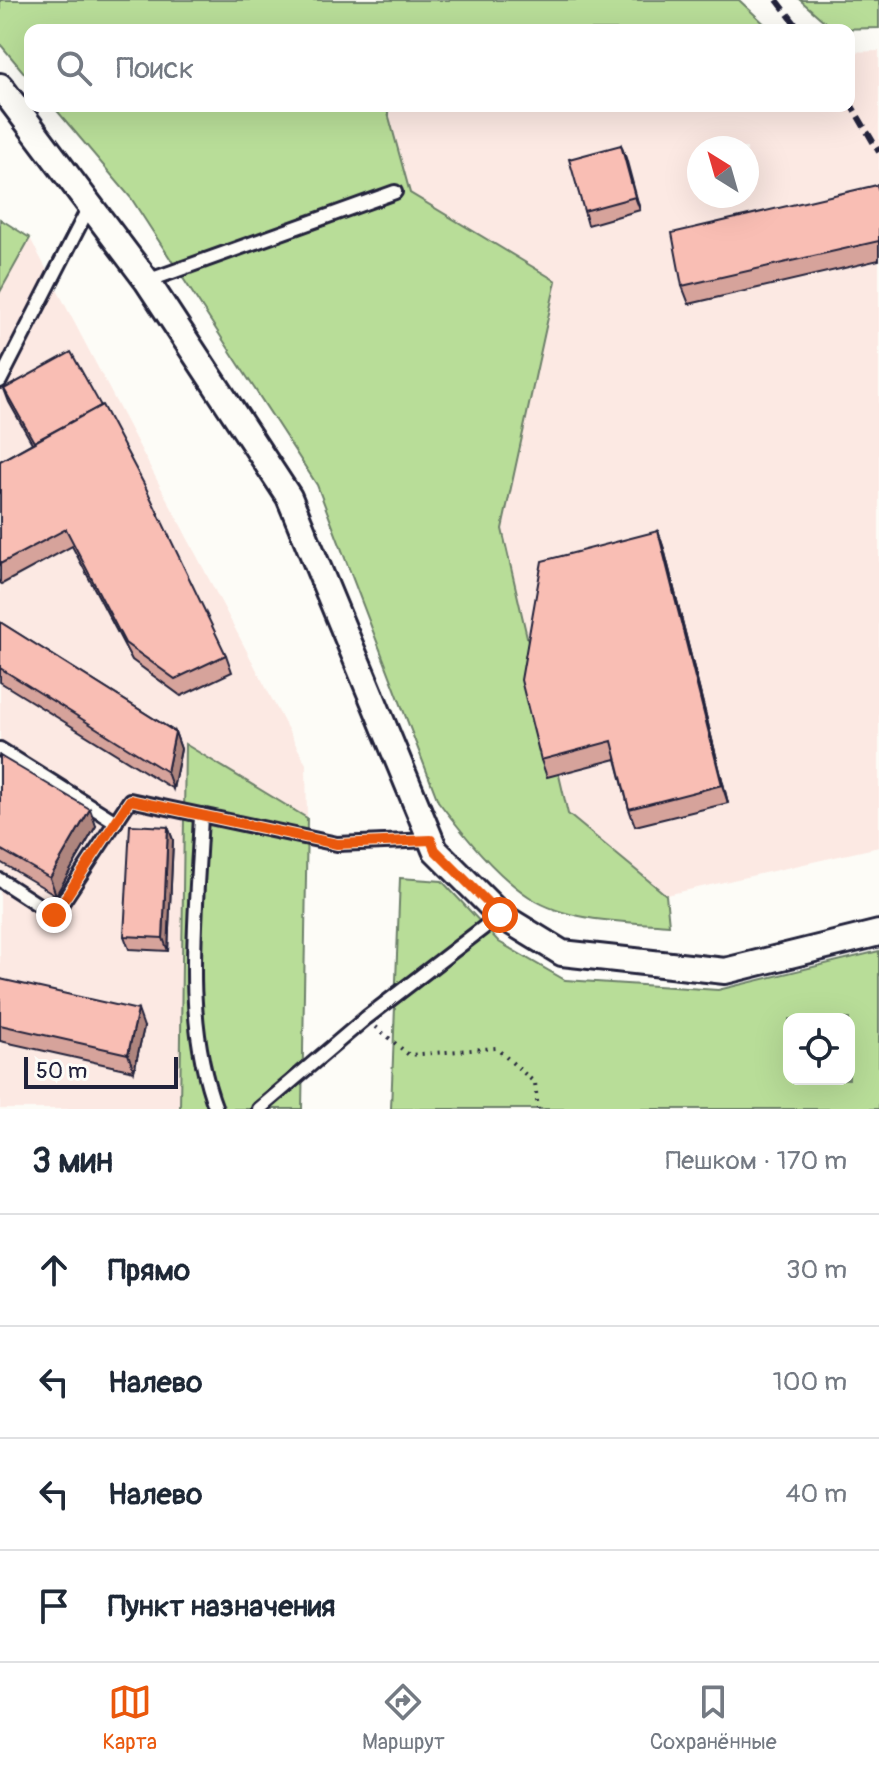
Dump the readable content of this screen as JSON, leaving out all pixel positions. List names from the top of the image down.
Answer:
{
  "scale_bar": "50 m",
  "north": "top left",
  "page": {
    "search": "Поиск",
    "scale": "50 m",
    "heading": ["3 мин", "Пешком · 170 m"],
    "list": [
      ["Прямо", "30 m"],
      ["Налево", "100 m"],
      ["Налево", "40 m"],
      "Пункт назначения"
    ],
    "nav": ["Карта", "Маршрут", "Сохранённые"]
  }
}
